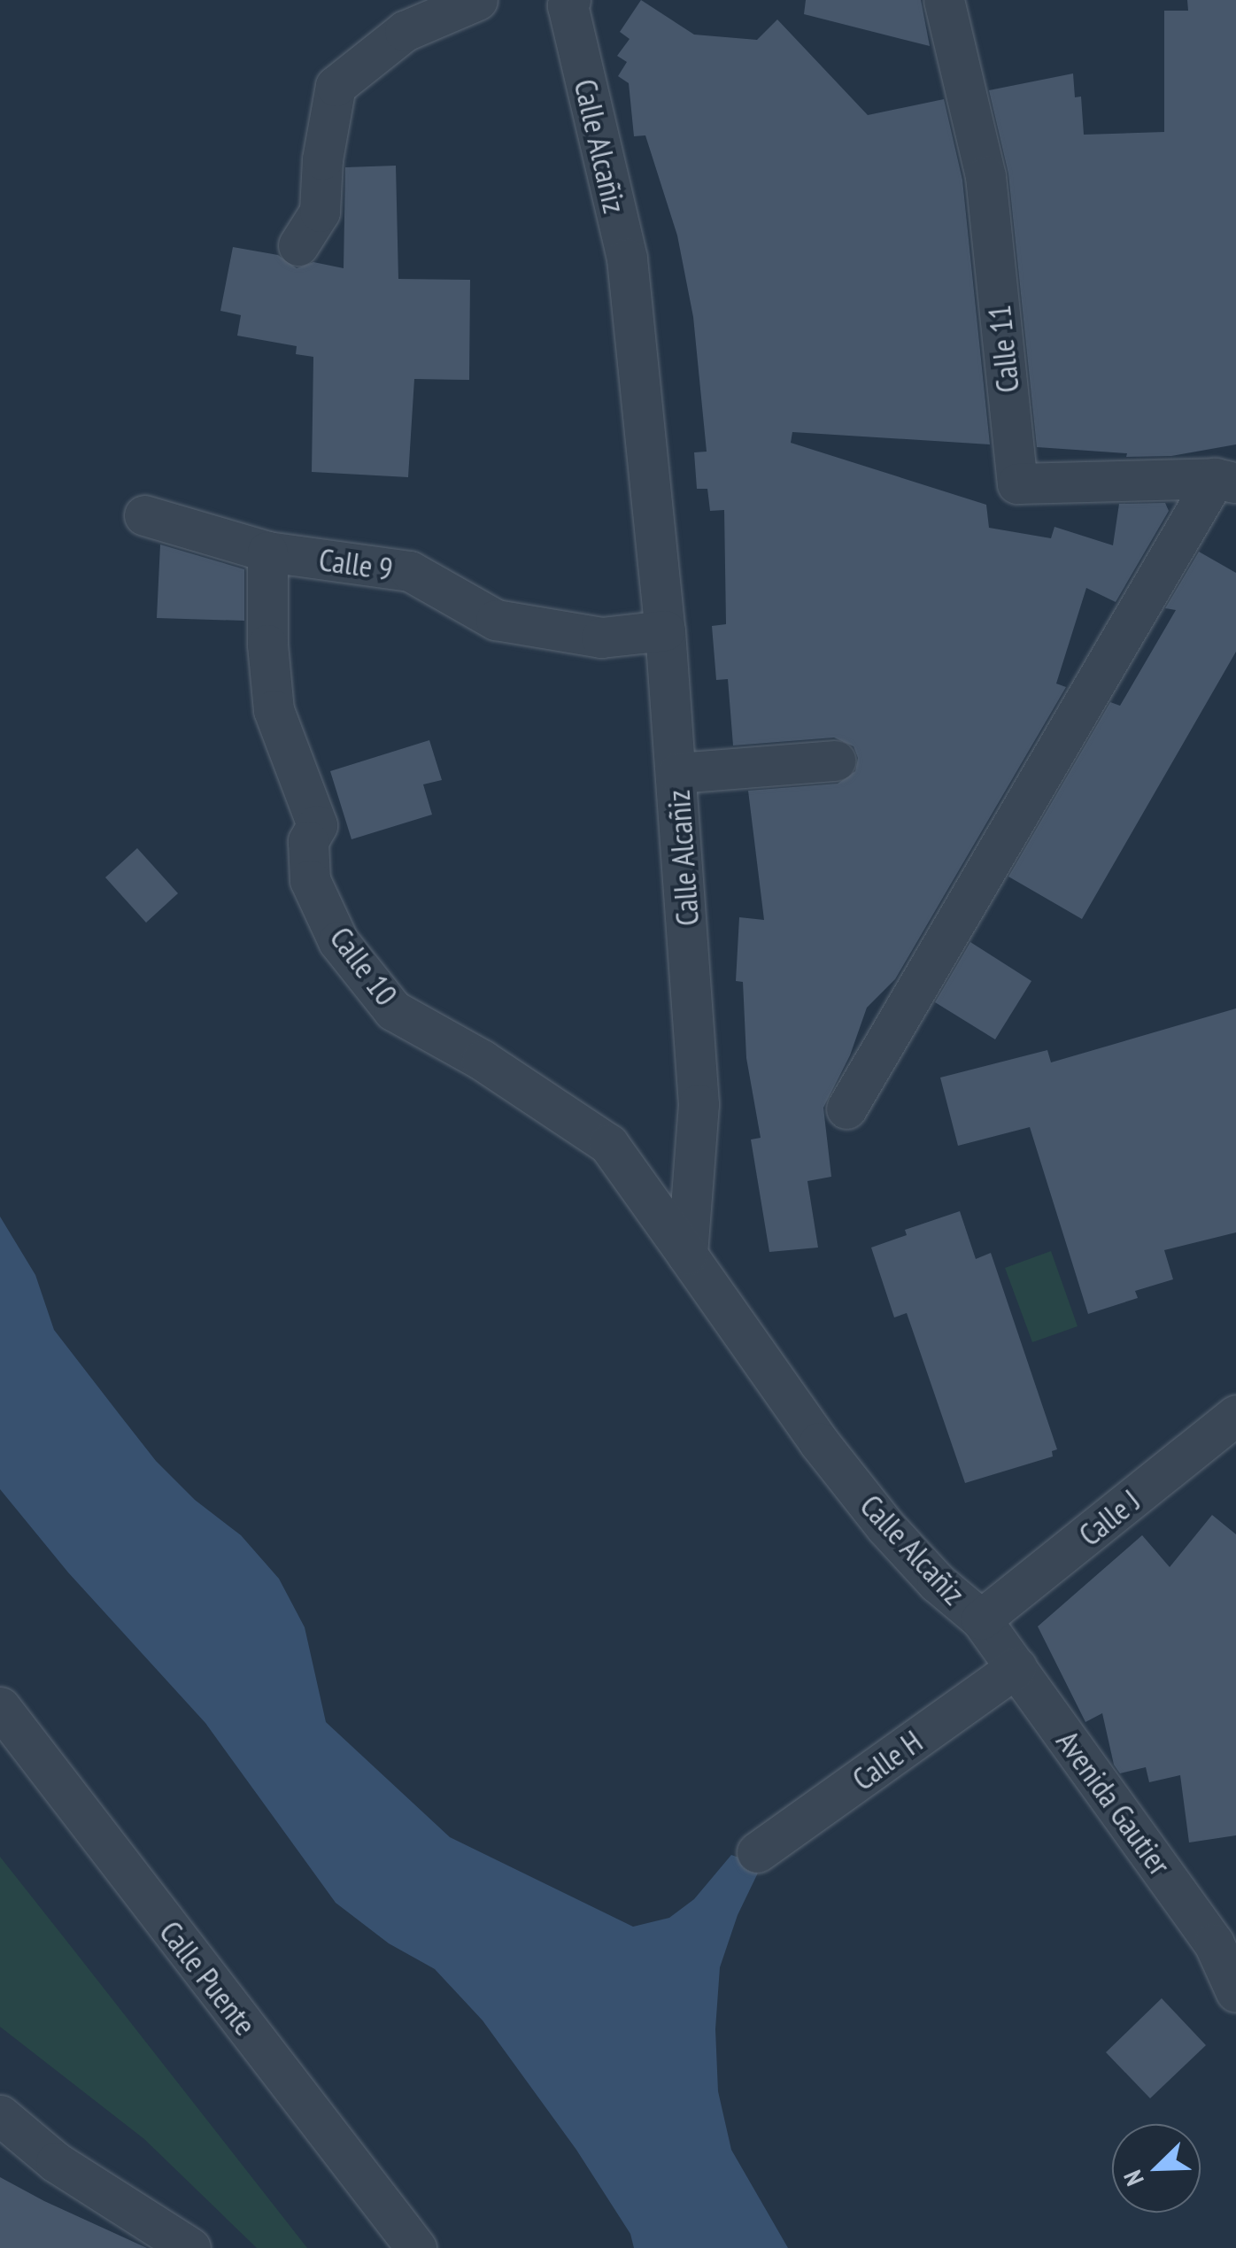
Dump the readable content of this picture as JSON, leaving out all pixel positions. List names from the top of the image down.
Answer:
{
  "streets": {
    "street": [
      "Calle Alcañiz",
      "Calle 11",
      "Calle 9",
      "Calle 10",
      "Calle J",
      "Calle H",
      "Avenida Gautier",
      "Calle Puente"
    ]
  },
  "crossings": [
    ["Calle Alcañiz", "Calle 9"],
    ["Calle Alcañiz", "Calle 10"],
    ["Calle Alcañiz", "Calle J"],
    ["Calle Alcañiz", "Avenida Gautier"],
    ["Calle 9", "Calle 10"],
    ["Calle J", "Avenida Gautier"],
    ["Calle H", "Avenida Gautier"]
  ],
  "north": "bottom left"
}
